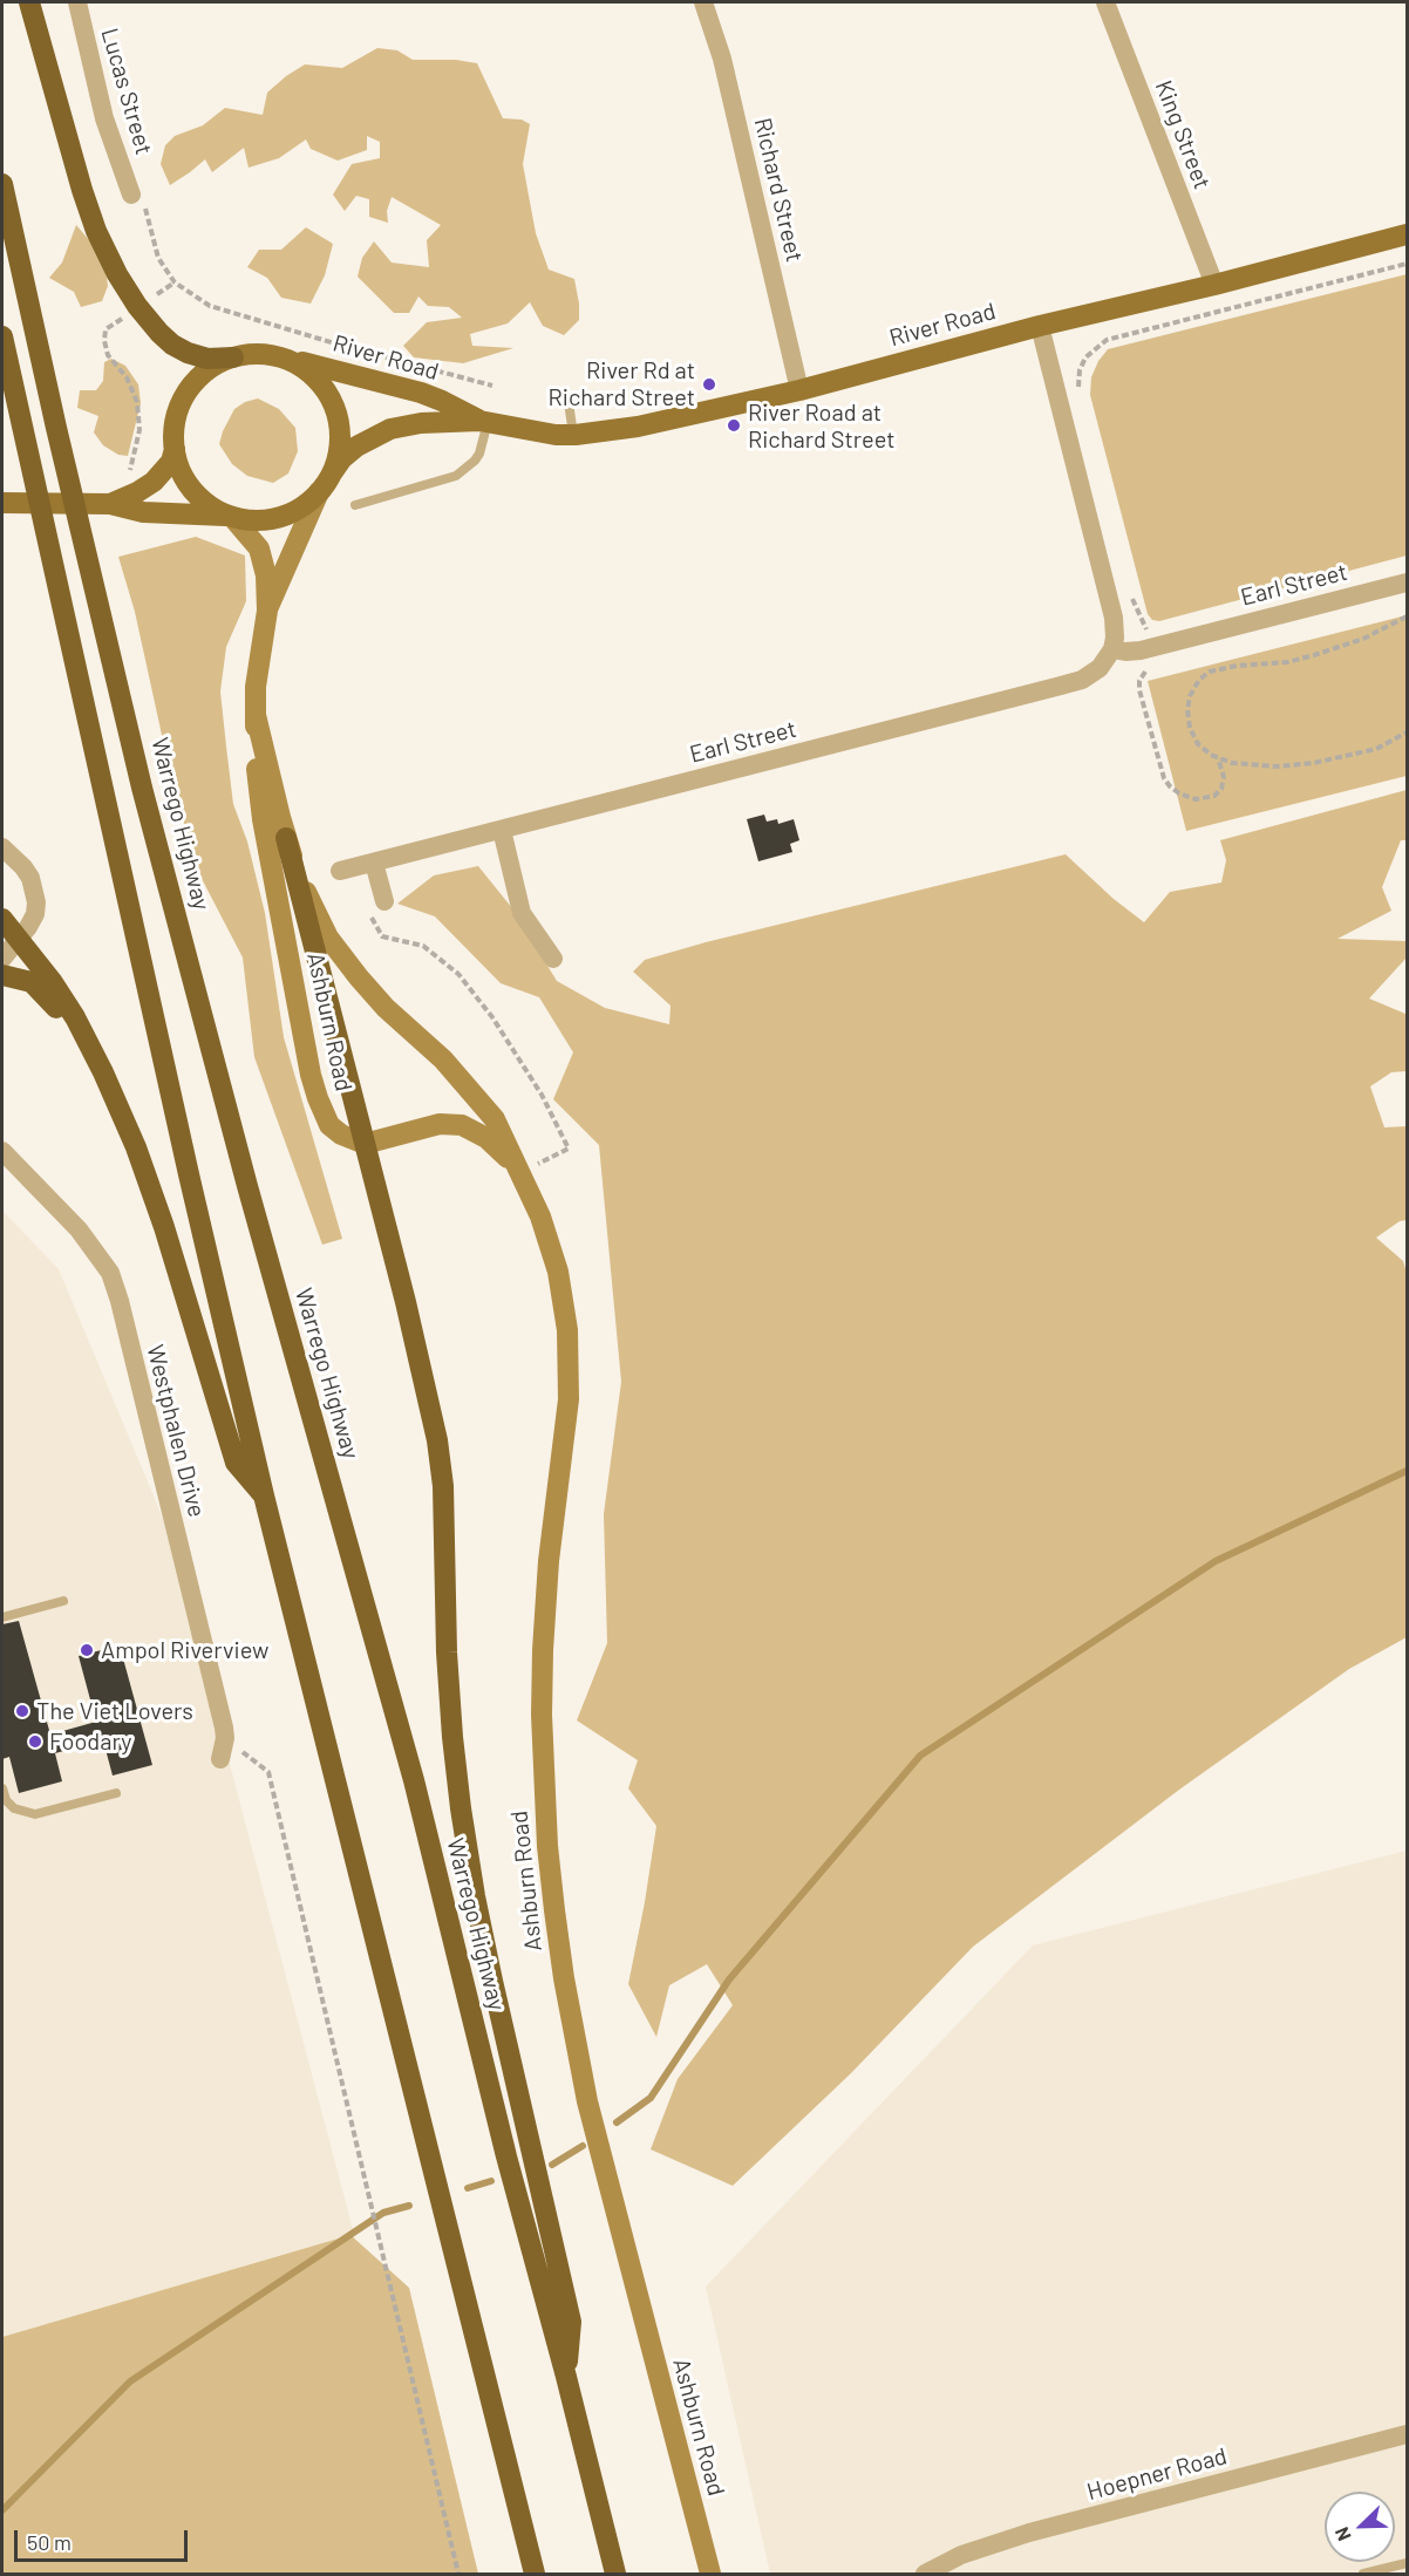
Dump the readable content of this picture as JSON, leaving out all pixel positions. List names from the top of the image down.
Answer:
{
  "streets": {
    "highway": ["Warrego Highway"],
    "main road": ["River Road"],
    "street": [
      "Lucas Street",
      "King Street",
      "Richard Street",
      "Earl Street",
      "Ashburn Road",
      "Westphalen Drive",
      "Hoepner Road"
    ]
  },
  "crossings": [
    ["King Street", "River Road"],
    ["Richard Street", "River Road"],
    ["River Road", "Ashburn Road"]
  ],
  "places": [
    "River Rd at Richard Street",
    "River Road at Richard Street",
    "Ampol Riverview",
    "The Viet Lovers",
    "Foodary"
  ],
  "scale_bar": "50 m",
  "north": "bottom left"
}
